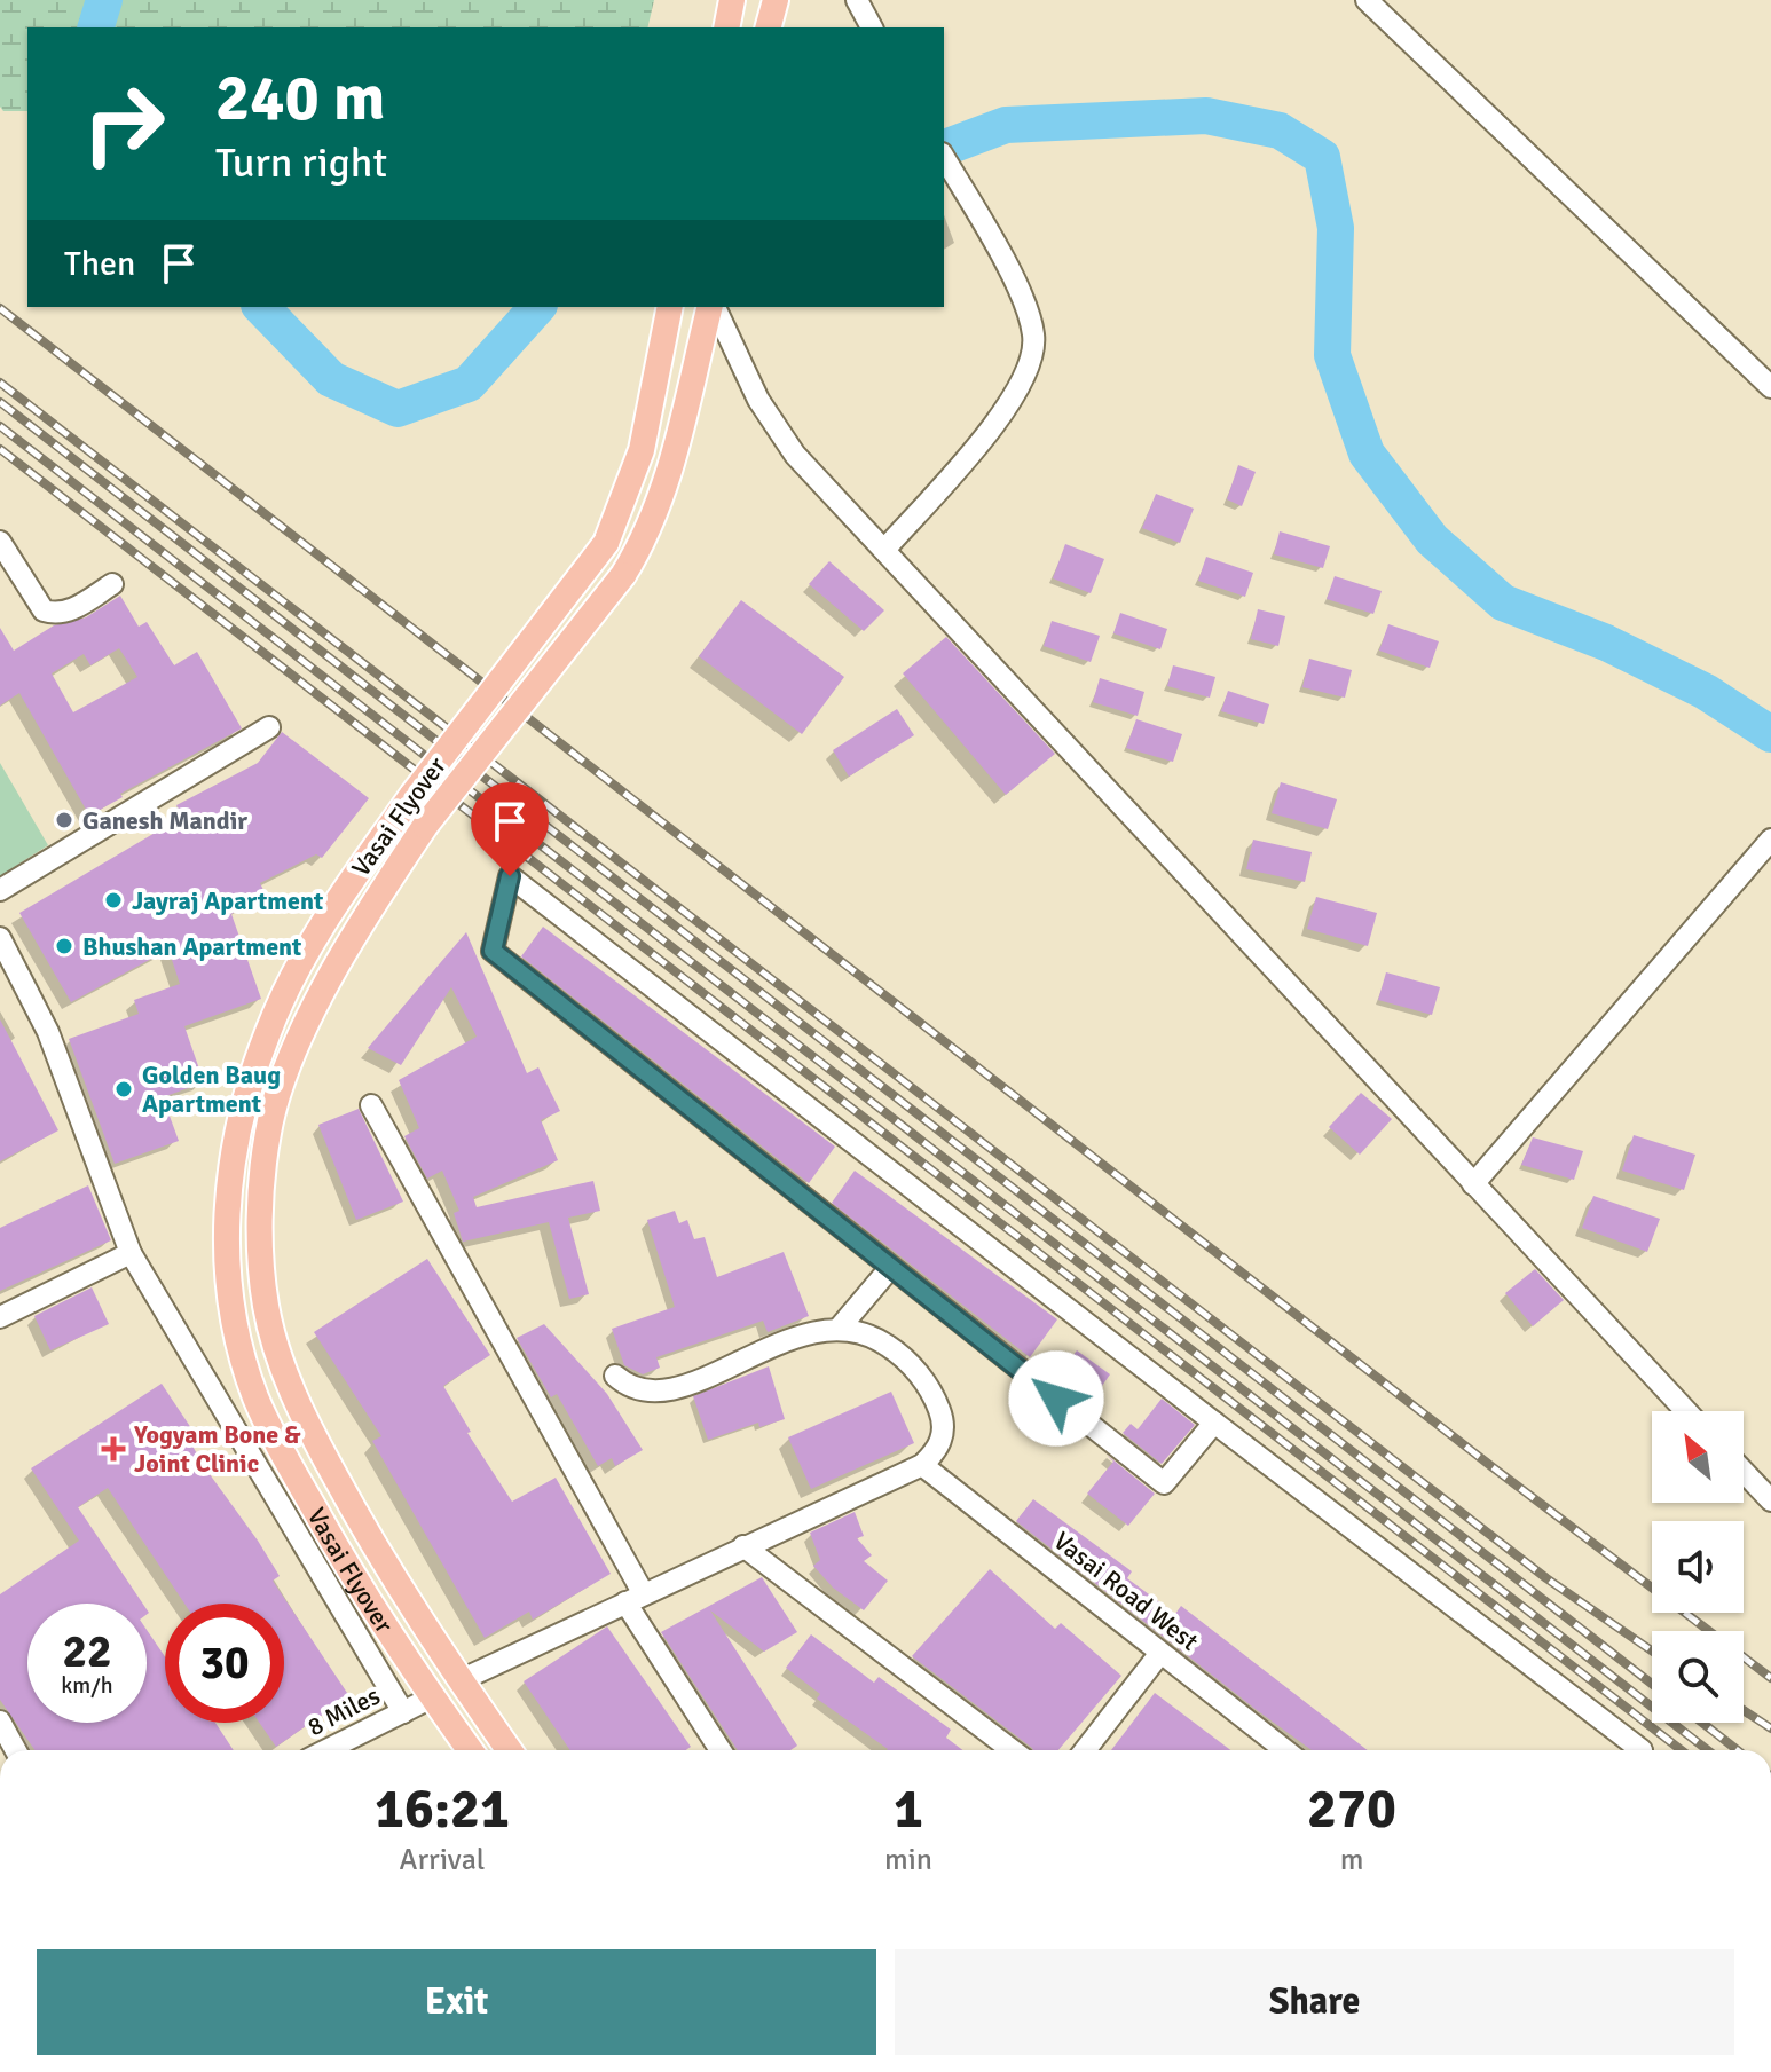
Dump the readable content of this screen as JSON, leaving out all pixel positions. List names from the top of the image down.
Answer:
{
  "streets": {
    "main road": ["Vasai Flyover"],
    "street": ["Vasai Road West", "8 Miles"]
  },
  "crossings": [
    ["Vasai Flyover", "8 Miles"]
  ],
  "places": {
    "other": [
      "Ganesh Mandir",
      "Jayraj Apartment",
      "Bhushan Apartment",
      "Golden Baug Apartment"
    ],
    "health": ["Yogyam Bone & Joint Clinic"]
  },
  "north": "top left",
  "page": {
    "turn": ["240 m", "Turn right"],
    "then": "Then",
    "speed": "22 km/h",
    "limit": "30",
    "eta": [
      "16:21",
      "Arrival",
      "1",
      "min",
      "270",
      "m"
    ],
    "buttons": ["Exit", "Share"]
  }
}
